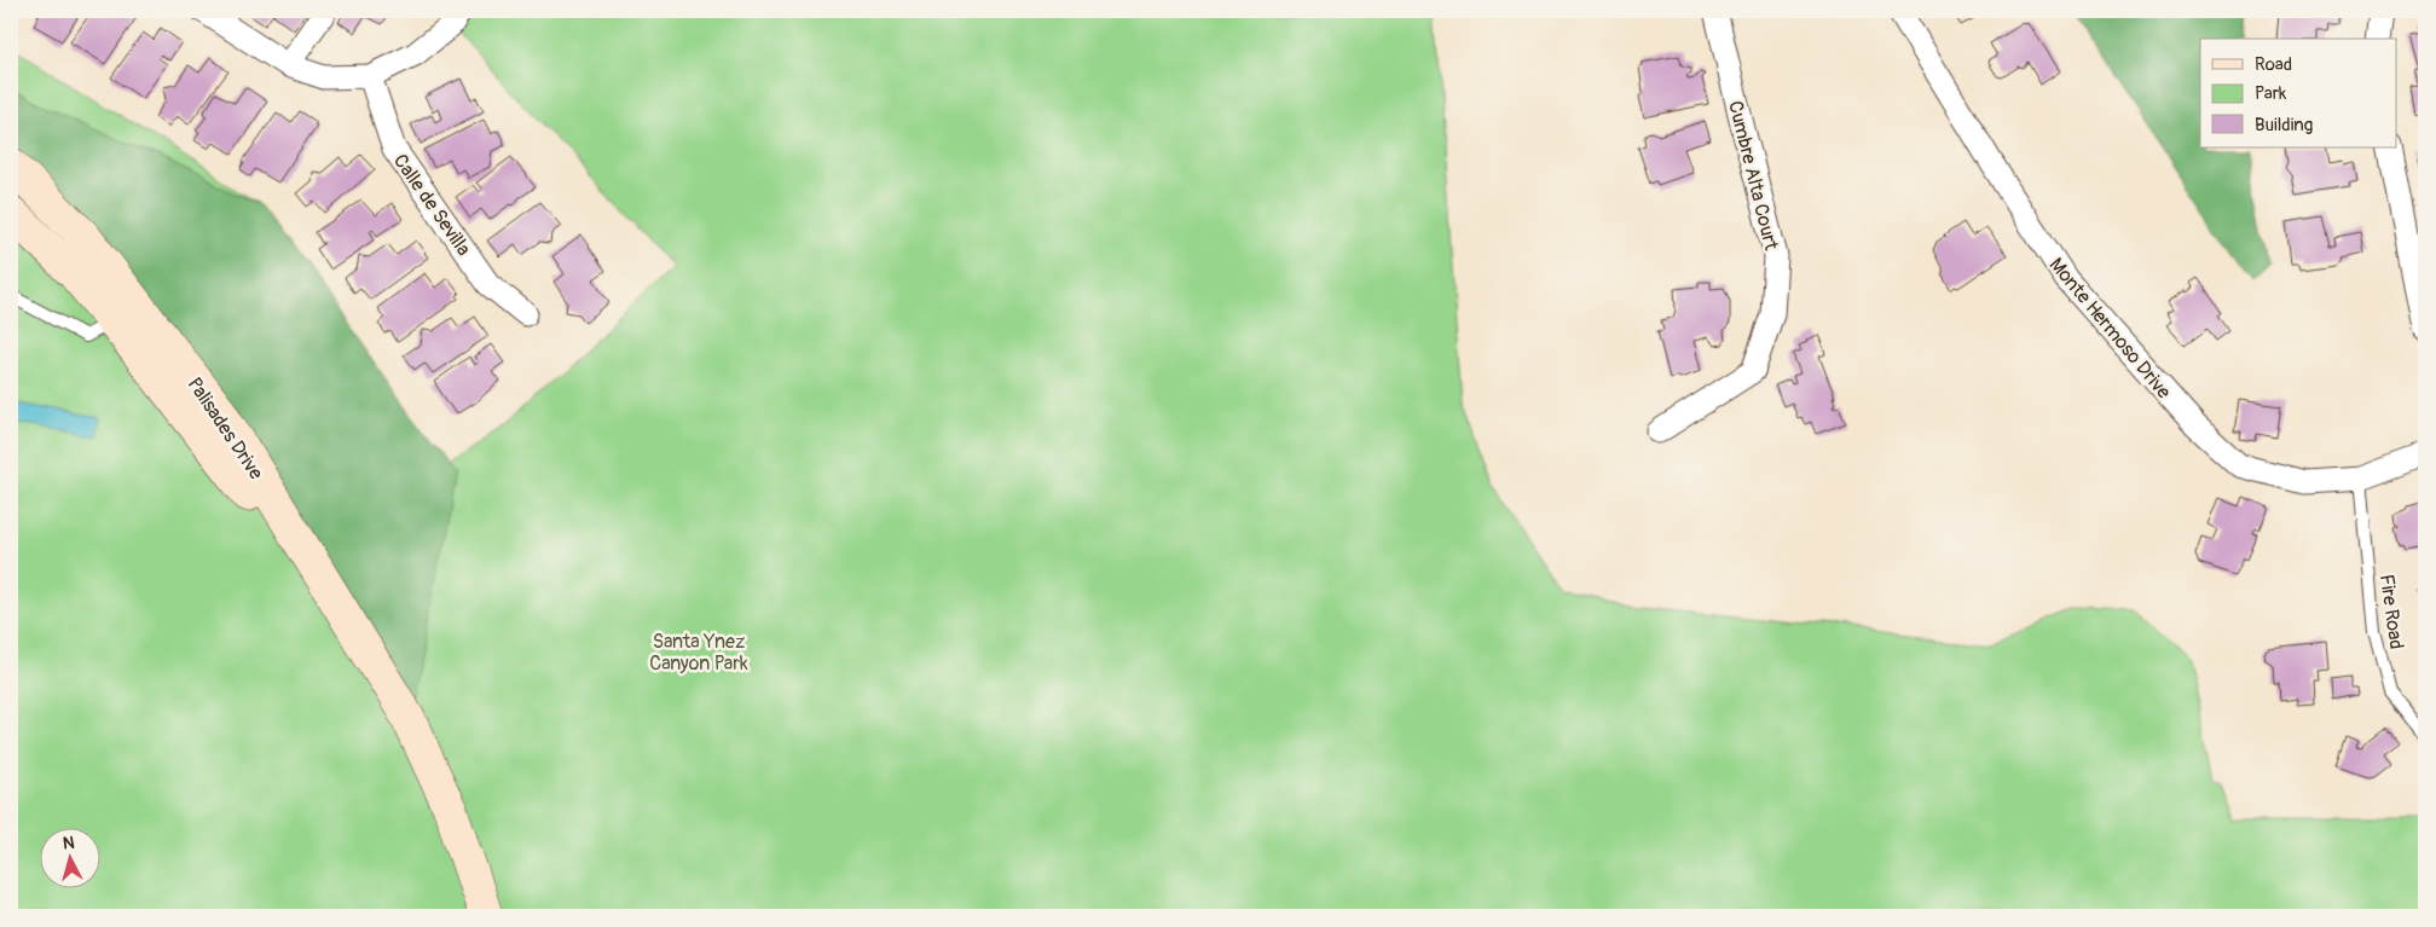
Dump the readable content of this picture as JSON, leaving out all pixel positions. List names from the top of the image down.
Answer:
{
  "streets": {
    "street": [
      "Cumbre Alta Court",
      "Calle de Sevilla",
      "Monte Hermoso Drive",
      "Palisades Drive"
    ],
    "lane": ["Fire Road"]
  },
  "crossings": [
    ["Monte Hermoso Drive", "Fire Road"]
  ],
  "parks": ["Santa Ynez Canyon Park"],
  "legend": ["Road", "Park", "Building"],
  "north": "top"
}
